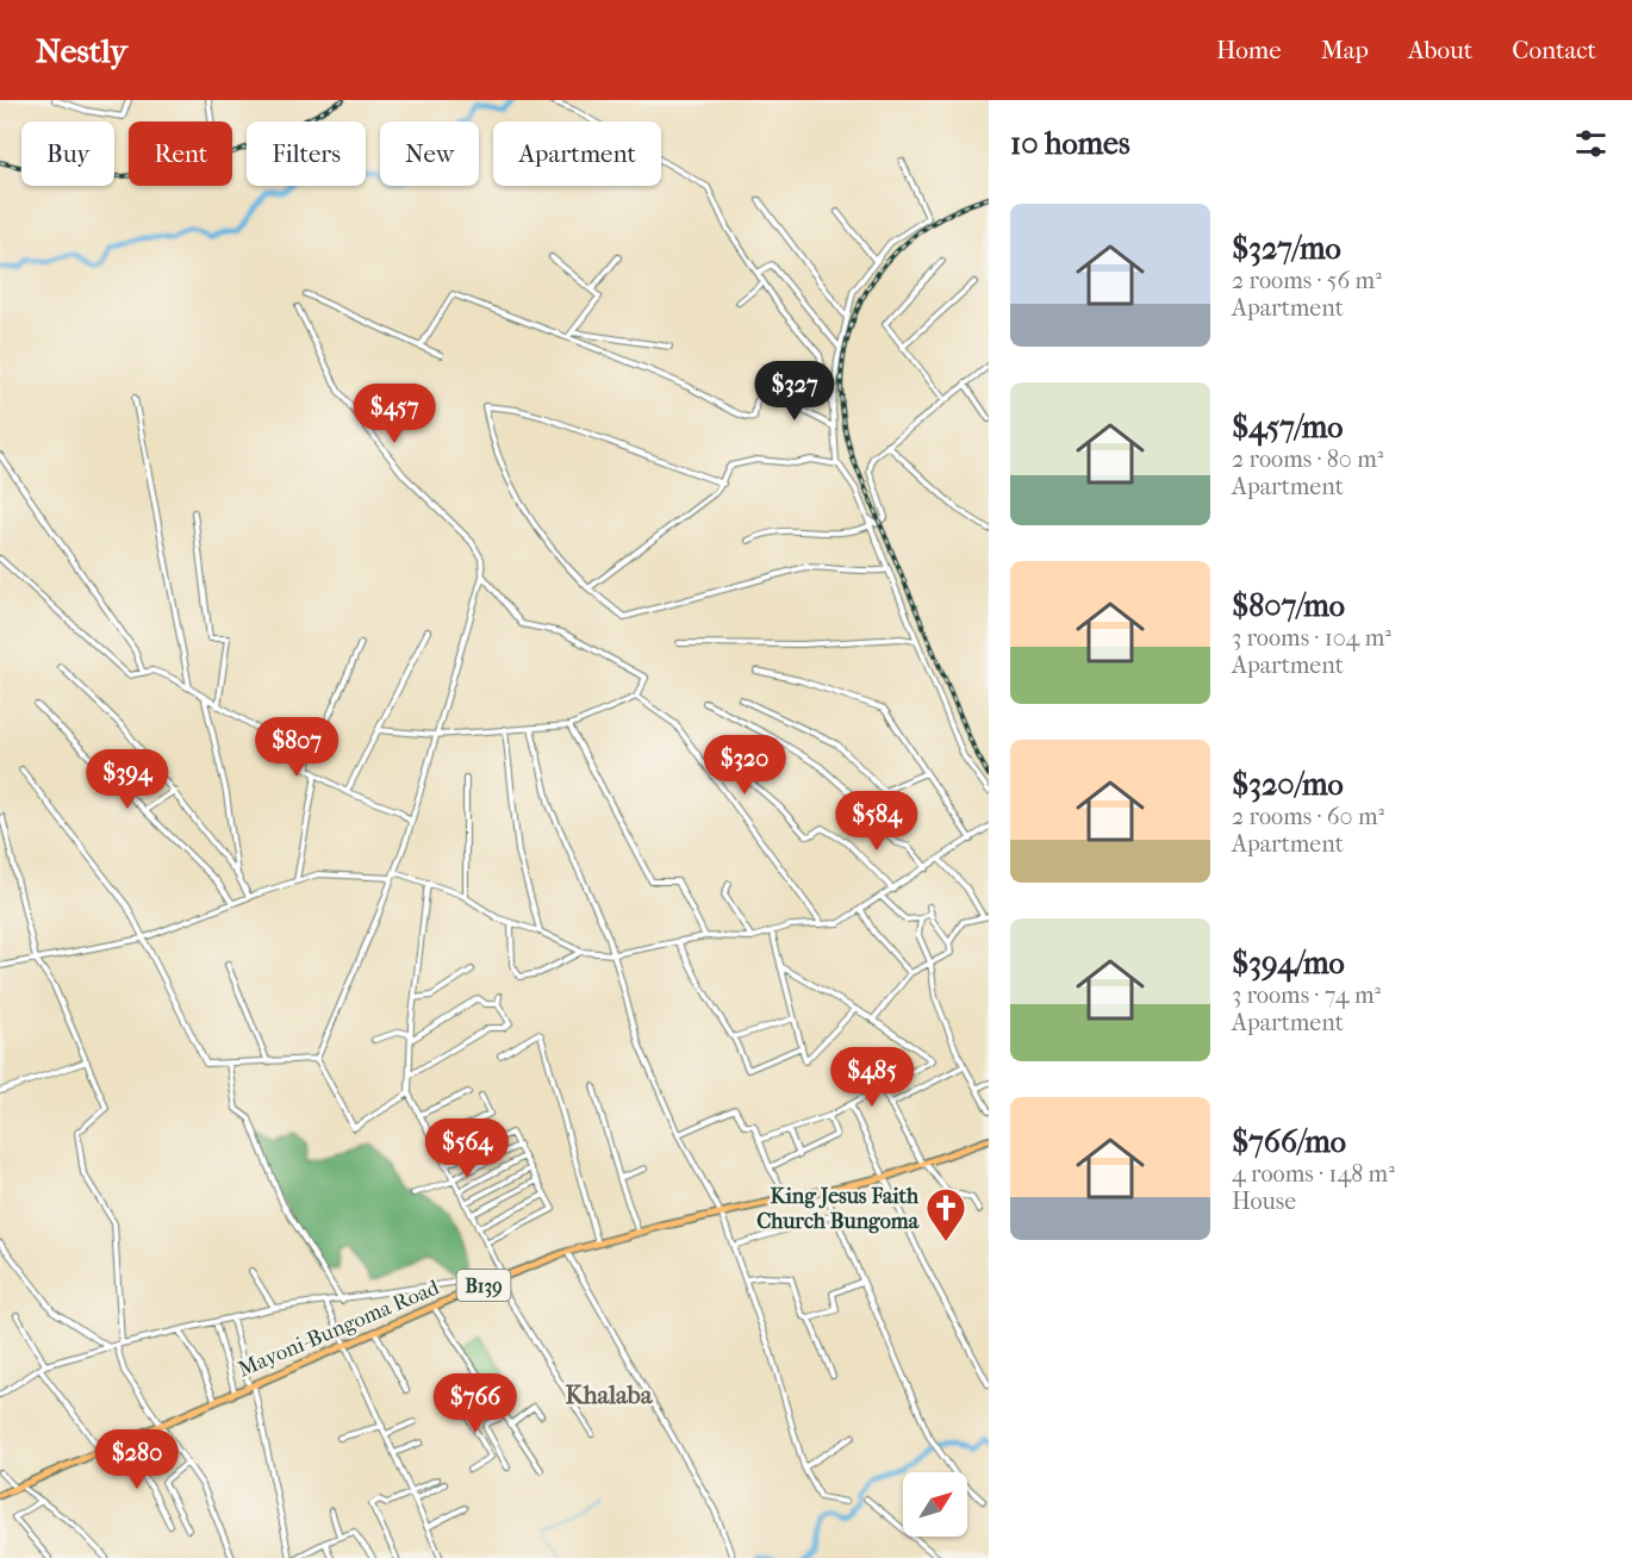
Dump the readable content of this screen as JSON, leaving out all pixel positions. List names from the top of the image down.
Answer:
{
  "streets": {
    "main road": ["B139", "Mayoni-Bungoma Road"]
  },
  "districts": ["Khalaba"],
  "places": {
    "church": ["King Jesus Faith Church Bungoma"]
  },
  "north": "top right",
  "page": {
    "header": "Nestly",
    "nav": [
      "Home",
      "Map",
      "About",
      "Contact"
    ],
    "heading": "10 homes",
    "chip": [
      "Buy",
      "Rent",
      "Filters",
      "New",
      "Apartment"
    ],
    "list": [
      {
        "name": "$327/mo",
        "note": "2 rooms · 56 m² · Apartment"
      },
      {
        "name": "$457/mo",
        "note": "2 rooms · 80 m² · Apartment"
      },
      {
        "name": "$807/mo",
        "note": "3 rooms · 104 m² · Apartment"
      },
      {
        "name": "$320/mo",
        "note": "2 rooms · 60 m² · Apartment"
      },
      {
        "name": "$394/mo",
        "note": "3 rooms · 74 m² · Apartment"
      },
      {
        "name": "$766/mo",
        "note": "4 rooms · 148 m² · House"
      }
    ],
    "price": [
      "$327",
      "$457",
      "$807",
      "$320",
      "$394",
      "$584",
      "$485",
      "$564",
      "$766",
      "$280"
    ]
  }
}
